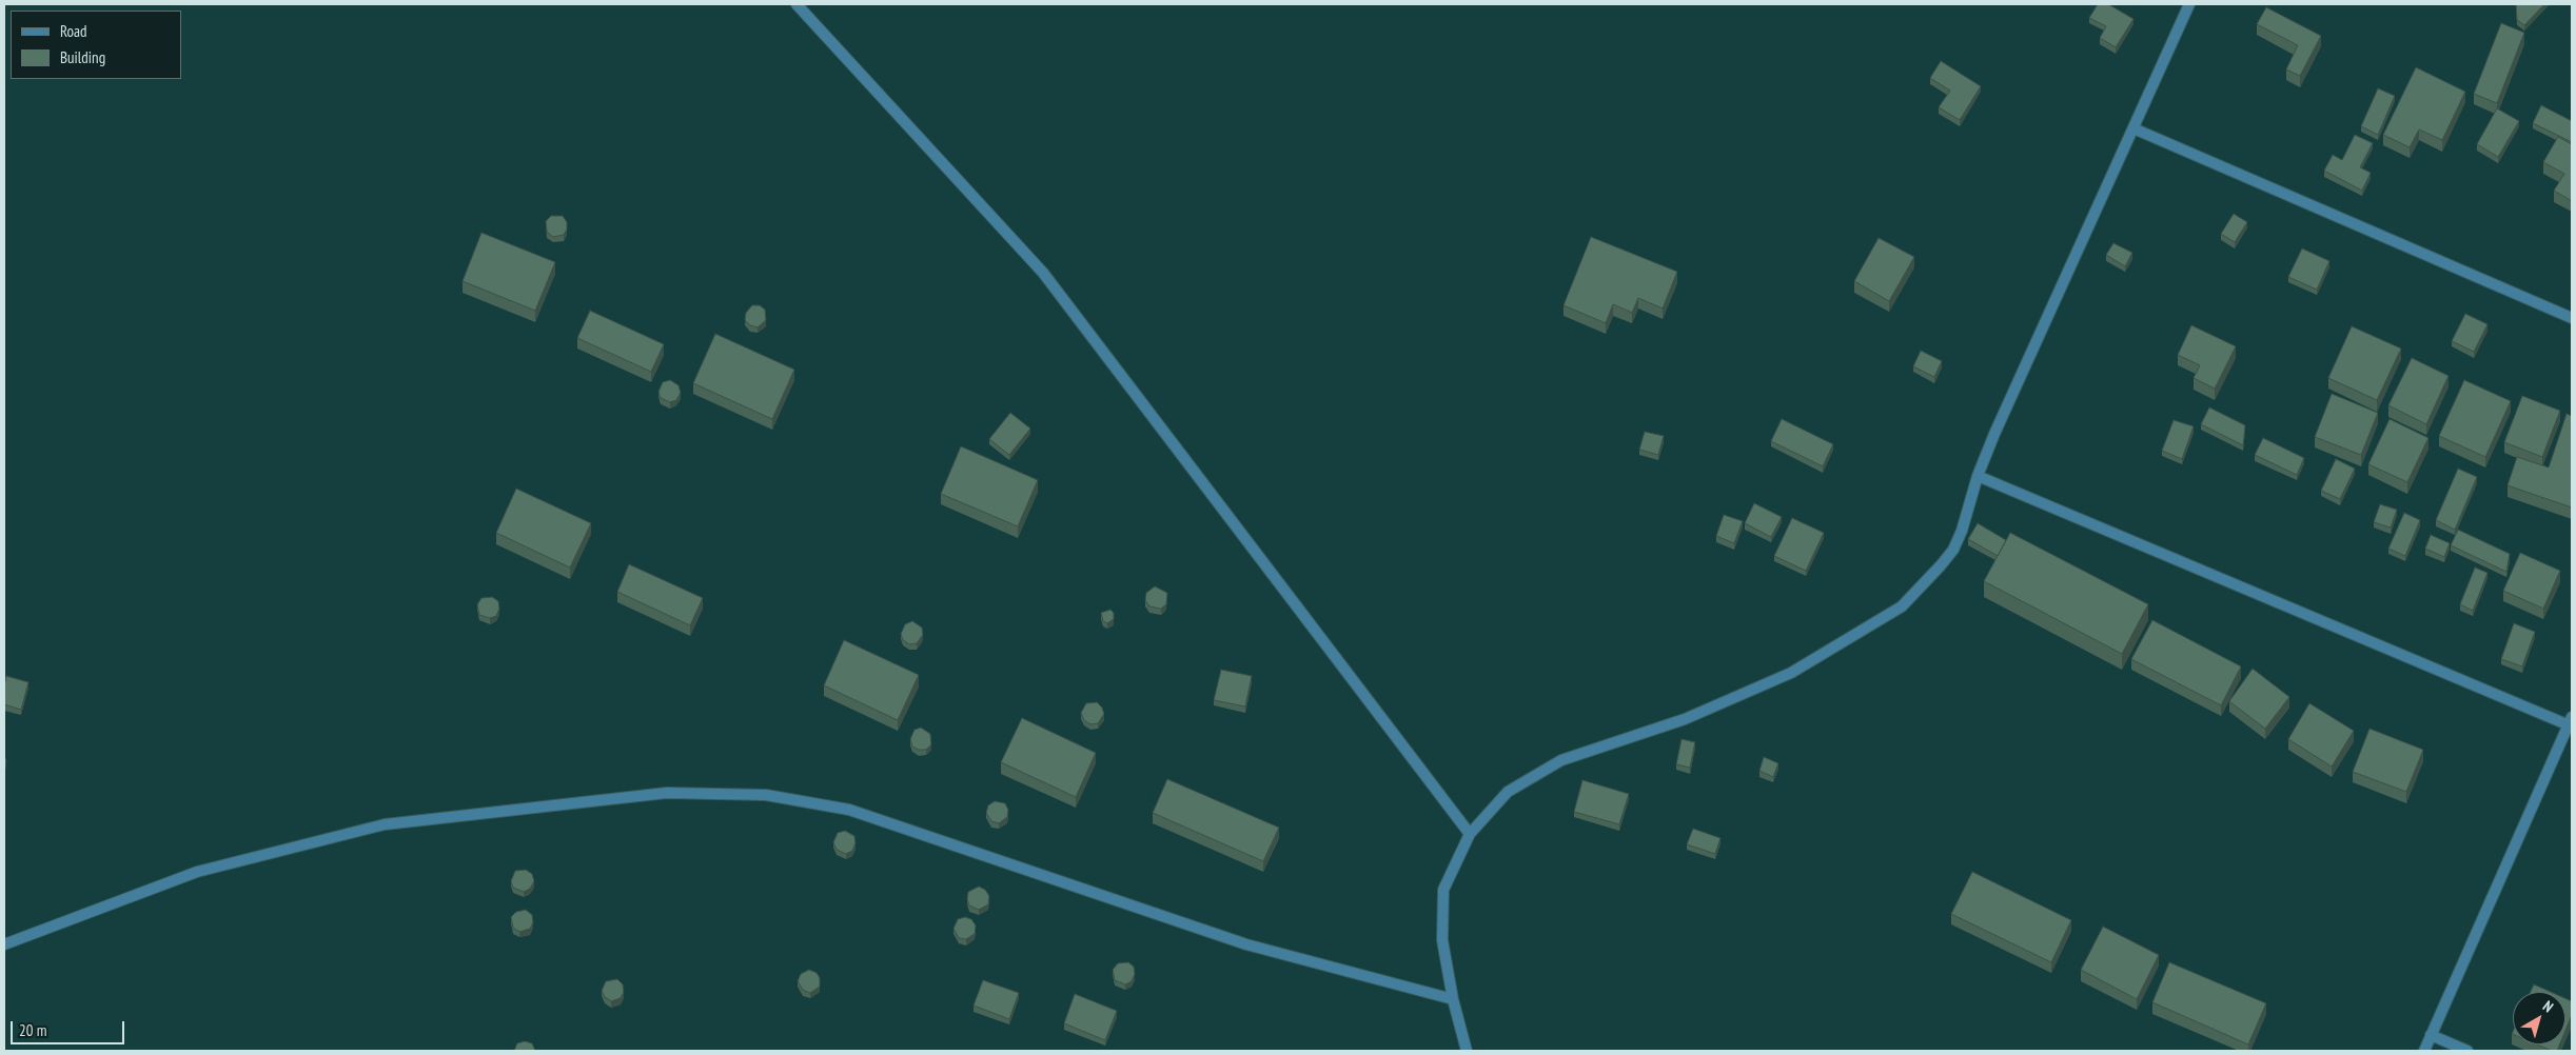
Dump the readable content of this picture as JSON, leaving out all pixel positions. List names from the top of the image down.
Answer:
{
  "legend": ["Road", "Building"],
  "scale_bar": "20 m",
  "north": "top right"
}
